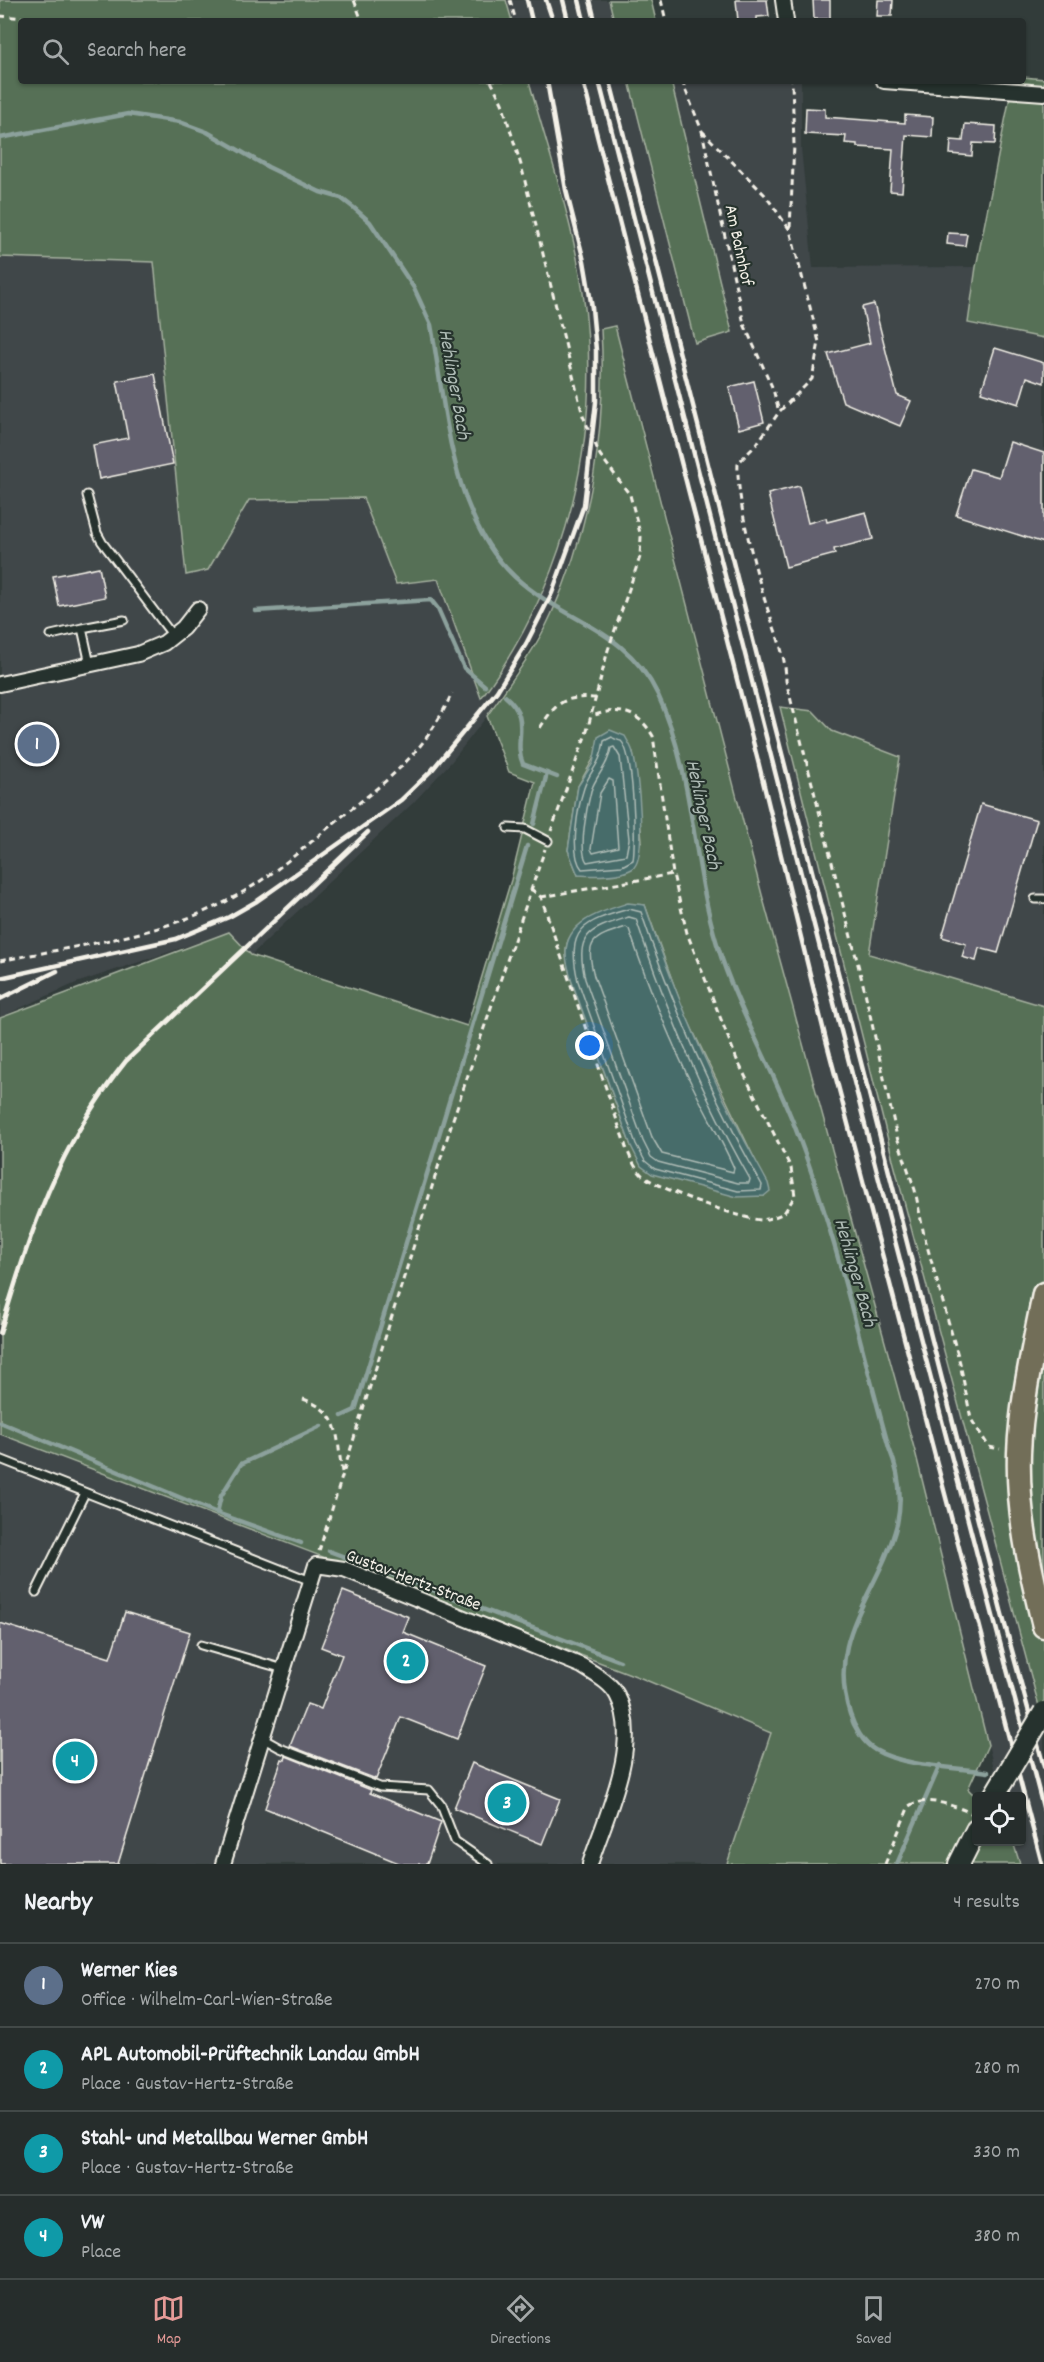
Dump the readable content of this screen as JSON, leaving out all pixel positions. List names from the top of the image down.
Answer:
{
  "streets": {
    "street": ["Gustav-Hertz-Straße"],
    "path": ["Am Bahnhof"]
  },
  "water": ["Hehlinger Bach"],
  "page": {
    "search": "Search here",
    "pins": [
      "1",
      "2",
      "4",
      "3"
    ],
    "heading": ["Nearby", "4 results"],
    "list": [
      {
        "mark": "1",
        "name": "Werner Kies",
        "note": "Office · Wilhelm-Carl-Wien-Straße",
        "value": "270 m"
      },
      {
        "mark": "2",
        "name": "APL Automobil-Prüftechnik Landau GmbH",
        "note": "Place · Gustav-Hertz-Straße",
        "value": "280 m"
      },
      {
        "mark": "3",
        "name": "Stahl- und Metallbau Werner GmbH",
        "note": "Place · Gustav-Hertz-Straße",
        "value": "330 m"
      },
      {
        "mark": "4",
        "name": "VW",
        "note": "Place",
        "value": "380 m"
      }
    ],
    "nav": ["Map", "Directions", "Saved"]
  }
}
